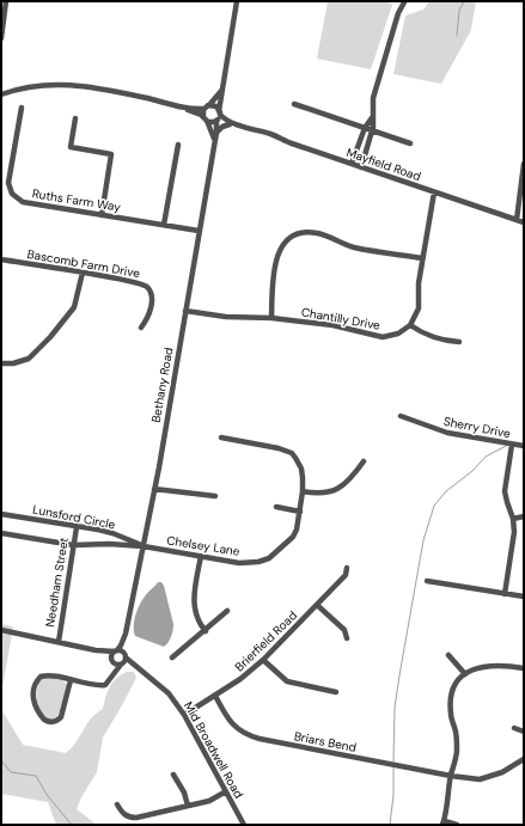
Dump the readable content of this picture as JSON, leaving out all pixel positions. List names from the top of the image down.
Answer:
{
  "streets": {
    "street": [
      "Mayfield Road",
      "Ruths Farm Way",
      "Bascomb Farm Drive",
      "Chantilly Drive",
      "Bethany Road",
      "Sherry Drive",
      "Lunsford Circle",
      "Chelsey Lane",
      "Needham Street",
      "Brierfield Road",
      "Briars Bend",
      "Mid Broadwell Road"
    ]
  },
  "crossings": [
    ["Mayfield Road", "Bethany Road"],
    ["Ruths Farm Way", "Bethany Road"],
    ["Chantilly Drive", "Bethany Road"],
    ["Bethany Road", "Lunsford Circle"],
    ["Bethany Road", "Chelsey Lane"],
    ["Bethany Road", "Mid Broadwell Road"],
    ["Lunsford Circle", "Chelsey Lane"],
    ["Lunsford Circle", "Needham Street"],
    ["Needham Street", "Mid Broadwell Road"],
    ["Brierfield Road", "Briars Bend"],
    ["Brierfield Road", "Mid Broadwell Road"]
  ]
}
